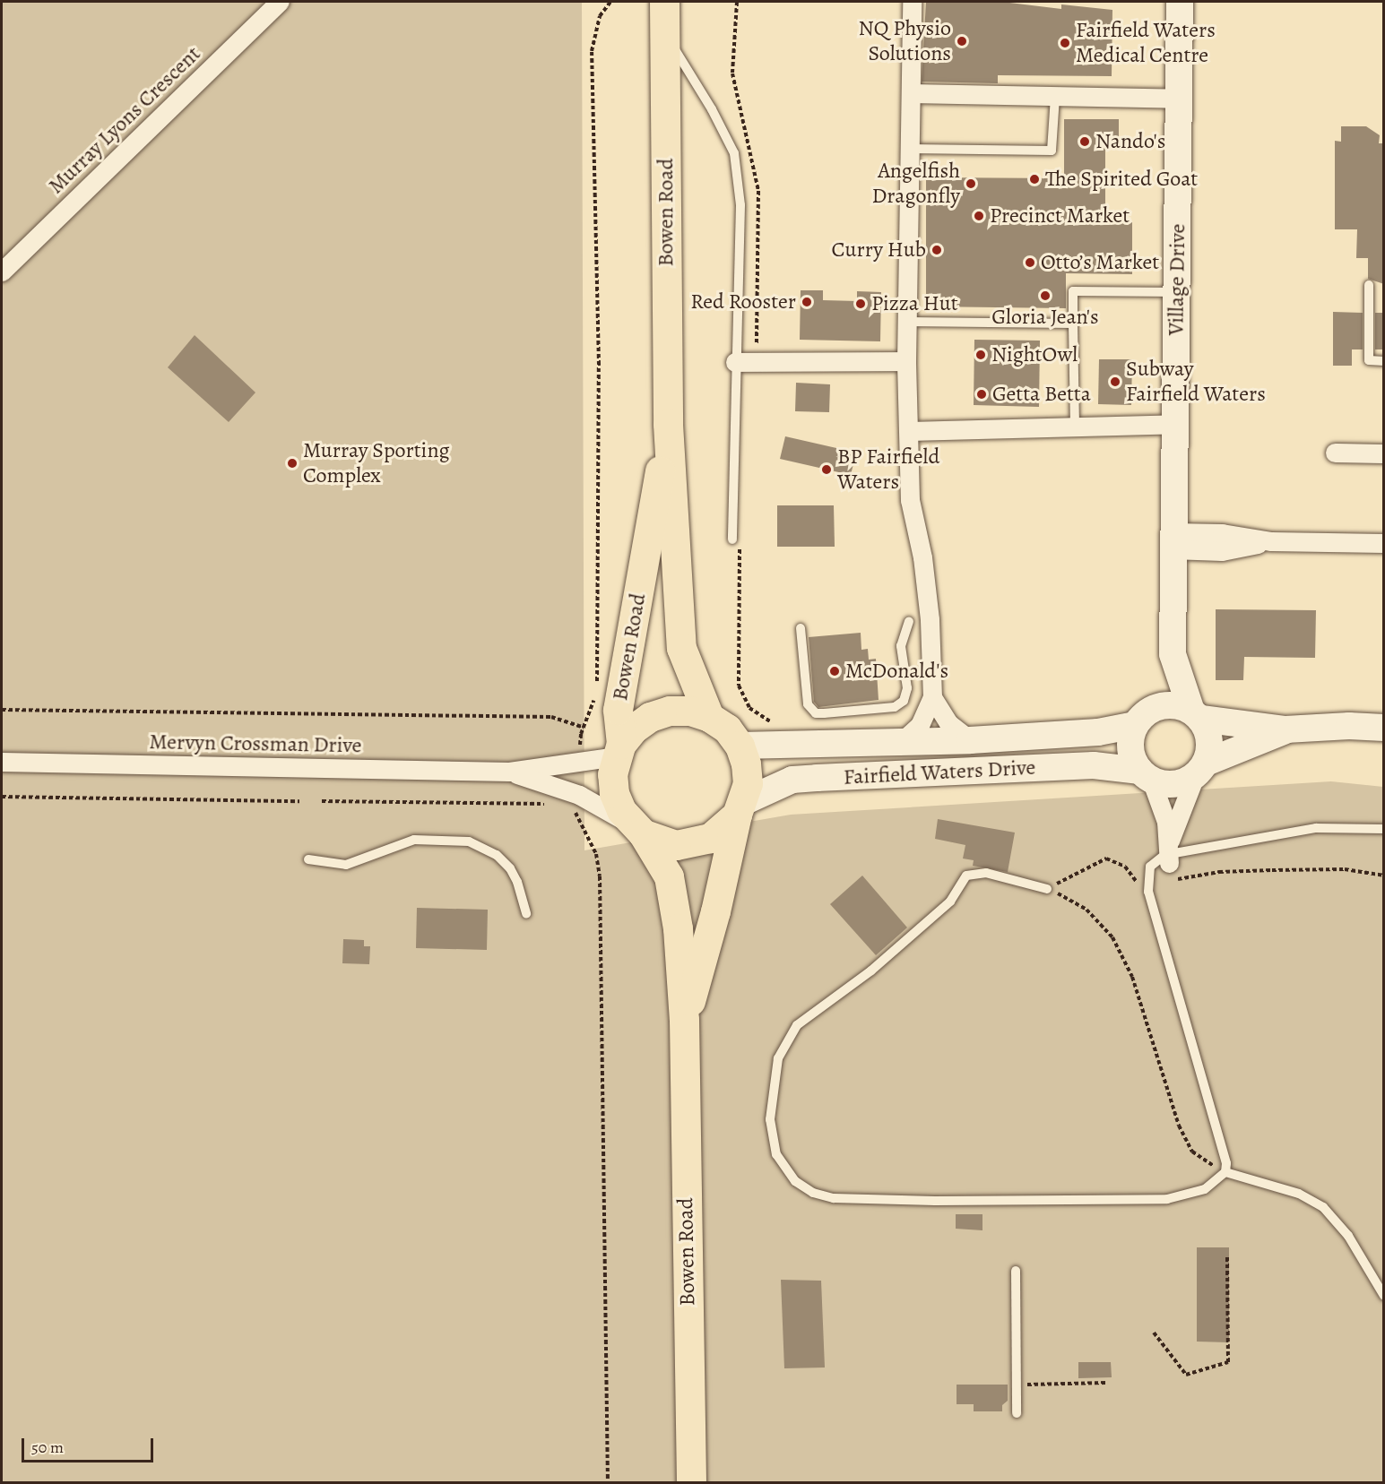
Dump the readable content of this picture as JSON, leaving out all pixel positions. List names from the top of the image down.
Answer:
{
  "streets": {
    "main road": ["Bowen Road"],
    "street": [
      "Murray Lyons Crescent",
      "Village Drive",
      "Mervyn Crossman Drive",
      "Fairfield Waters Drive"
    ]
  },
  "crossings": [
    ["Bowen Road", "Mervyn Crossman Drive"],
    ["Bowen Road", "Fairfield Waters Drive"],
    ["Village Drive", "Fairfield Waters Drive"],
    ["Mervyn Crossman Drive", "Fairfield Waters Drive"]
  ],
  "places": [
    "NQ Physio Solutions",
    "Fairfield Waters Medical Centre",
    "Nando's",
    "The Spirited Goat",
    "Angelfish Dragonfly",
    "Precinct Market",
    "Curry Hub",
    "Otto’s Market",
    "Gloria Jean's",
    "Red Rooster",
    "Pizza Hut",
    "NightOwl",
    "Subway Fairfield Waters",
    "Getta Betta",
    "Murray Sporting Complex",
    "BP Fairfield Waters",
    "McDonald's"
  ],
  "scale_bar": "50 m"
}
